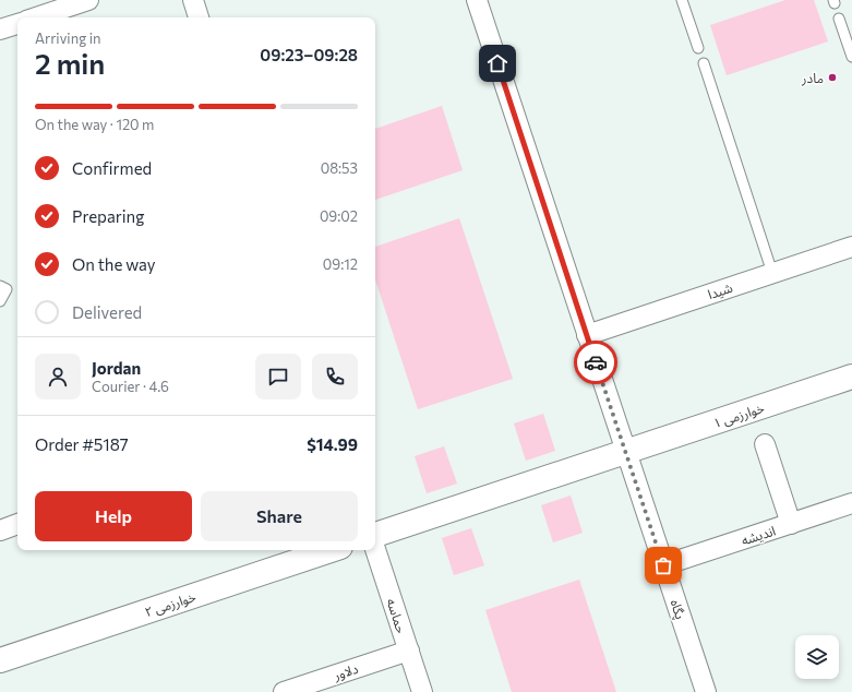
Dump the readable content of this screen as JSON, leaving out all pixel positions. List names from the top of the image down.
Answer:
{
  "streets": {
    "street": [
      "شیدا",
      "خوارزمی ۱",
      "اندیشه",
      "خوارزمی ۲",
      "پگاه",
      "حماسه",
      "دلاور"
    ]
  },
  "crossings": [
    ["شیدا", "پگاه"],
    ["خوارزمی ۱", "پگاه"],
    ["اندیشه", "پگاه"],
    ["حماسه", "دلاور"]
  ],
  "places": ["مادر"],
  "page": {
    "heading": ["2 min", "Arriving in", "09:23–09:28"],
    "panel": [
      "Jordan",
      "Courier · 4.6",
      "Order #5187",
      "$14.99"
    ],
    "bar": "On the way · 120 m",
    "list": [
      ["Confirmed", "08:53"],
      ["Preparing", "09:02"],
      ["On the way", "09:12"],
      "Delivered"
    ],
    "buttons": ["Help", "Share"]
  }
}
